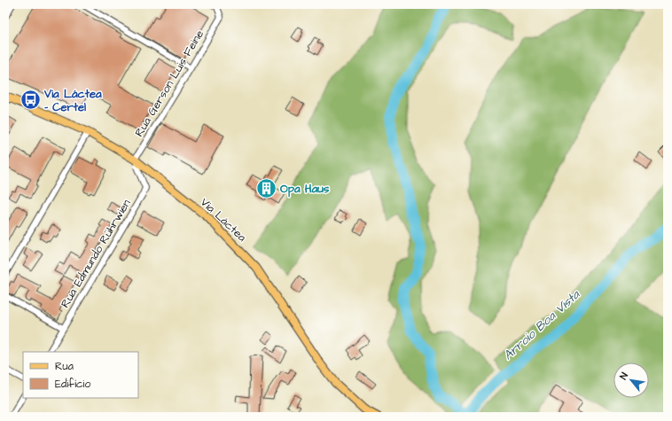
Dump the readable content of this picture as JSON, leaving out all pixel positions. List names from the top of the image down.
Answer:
{
  "streets": {
    "main road": ["Via Láctea"],
    "street": ["Rua Gerson Luis Feine", "Rua Edmundo Rührwien"]
  },
  "crossings": [
    ["Rua Gerson Luis Feine", "Via Láctea"],
    ["Rua Gerson Luis Feine", "Rua Edmundo Rührwien"],
    ["Via Láctea", "Rua Edmundo Rührwien"]
  ],
  "water": ["Arroio Boa Vista"],
  "places": {
    "bus stop": ["Via Láctea - Certel"],
    "building": ["Opa Haus"]
  },
  "legend": ["Rua", "Edifício"],
  "north": "top left"
}
